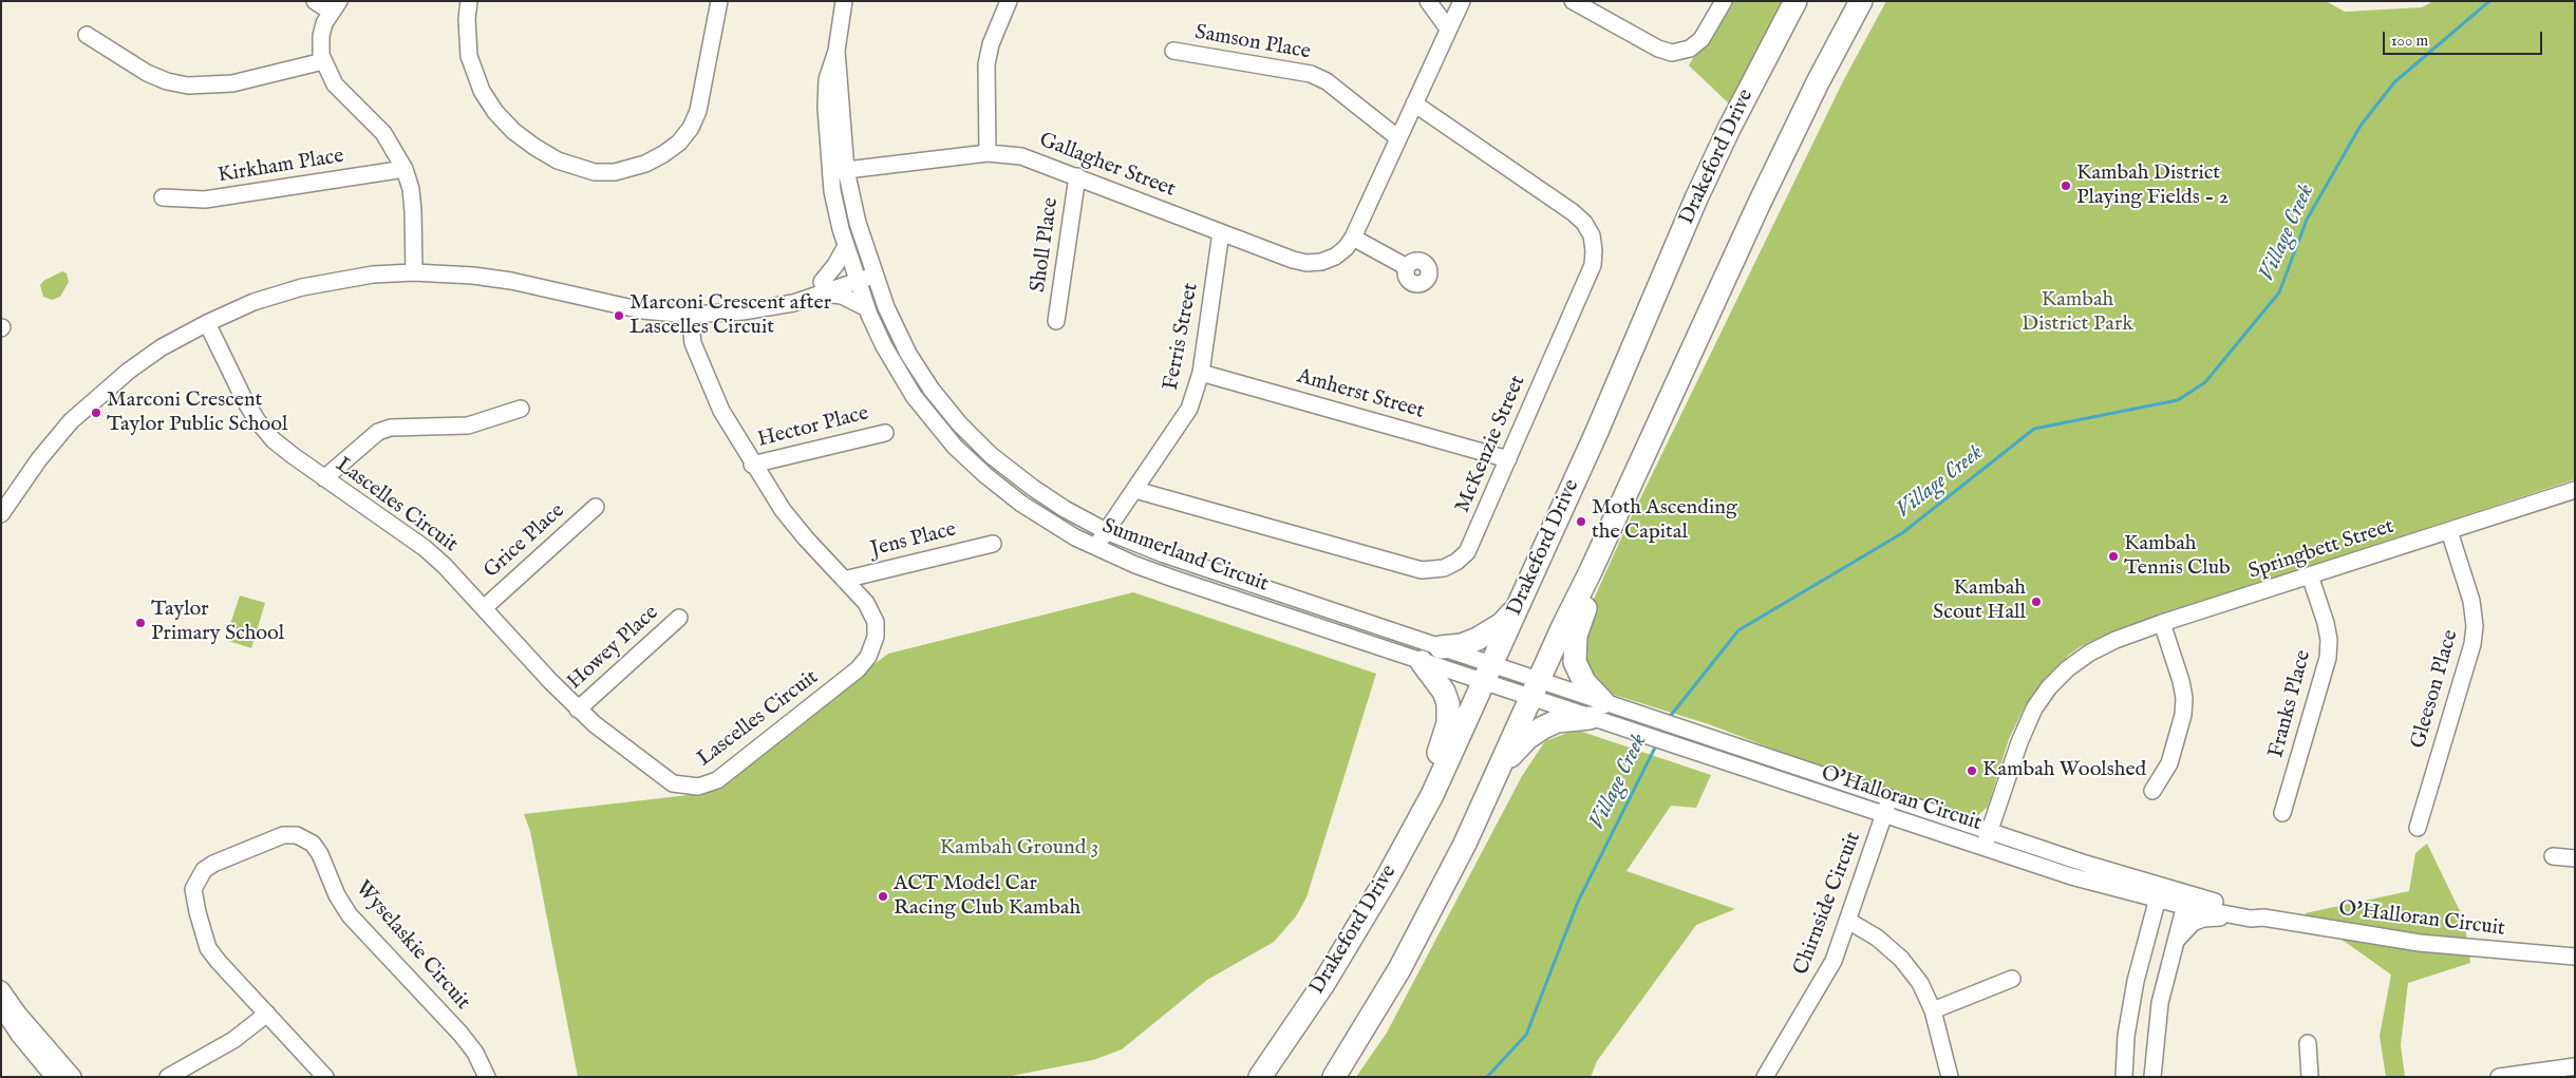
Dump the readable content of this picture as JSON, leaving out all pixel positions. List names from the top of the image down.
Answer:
{
  "streets": {
    "highway": ["Drakeford Drive"],
    "street": [
      "Samson Place",
      "Gallagher Street",
      "Kirkham Place",
      "Sholl Place",
      "Ferris Street",
      "Amherst Street",
      "Hector Place",
      "McKenzie Street",
      "Lascelles Circuit",
      "Jens Place",
      "Grice Place",
      "Springbett Street",
      "Summerland Circuit",
      "Howey Place",
      "Gleeson Place",
      "Franks Place",
      "O'Halloran Circuit",
      "Chirnside Circuit",
      "Wyselaskie Circuit"
    ]
  },
  "crossings": [
    ["Samson Place", "Gallagher Street"],
    ["Drakeford Drive", "Summerland Circuit"],
    ["Gallagher Street", "Sholl Place"],
    ["Gallagher Street", "Ferris Street"],
    ["Gallagher Street", "McKenzie Street"],
    ["Gallagher Street", "Summerland Circuit"],
    ["Ferris Street", "Amherst Street"],
    ["Ferris Street", "McKenzie Street"],
    ["Ferris Street", "Summerland Circuit"],
    ["Amherst Street", "McKenzie Street"],
    ["Hector Place", "Lascelles Circuit"],
    ["Lascelles Circuit", "Jens Place"],
    ["Lascelles Circuit", "Grice Place"],
    ["Lascelles Circuit", "Howey Place"],
    ["Springbett Street", "Gleeson Place"],
    ["Springbett Street", "Franks Place"],
    ["Springbett Street", "O'Halloran Circuit"],
    ["Summerland Circuit", "O'Halloran Circuit"],
    ["O'Halloran Circuit", "Chirnside Circuit"]
  ],
  "water": ["Village Creek"],
  "parks": ["Kambah District Park", "Kambah Ground 3"],
  "places": [
    "Kambah District Playing Fields - 2",
    "Marconi Crescent after Lascelles Circuit",
    "Marconi Crescent Taylor Public School",
    "Moth Ascending the Capital",
    "Kambah Tennis Club",
    "Kambah Scout Hall",
    "Taylor Primary School",
    "Kambah Woolshed",
    "ACT Model Car Racing Club Kambah"
  ],
  "scale_bar": "100 m"
}
